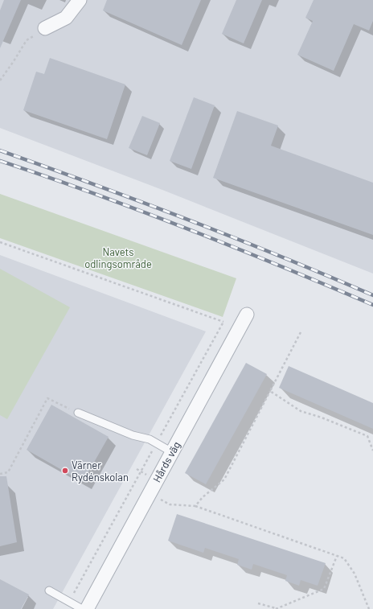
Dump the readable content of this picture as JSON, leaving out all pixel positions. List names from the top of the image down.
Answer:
{
  "streets": {
    "street": ["Hårds väg"]
  },
  "parks": ["Navets odlingsområde"],
  "places": ["Värner Rydénskolan"]
}
